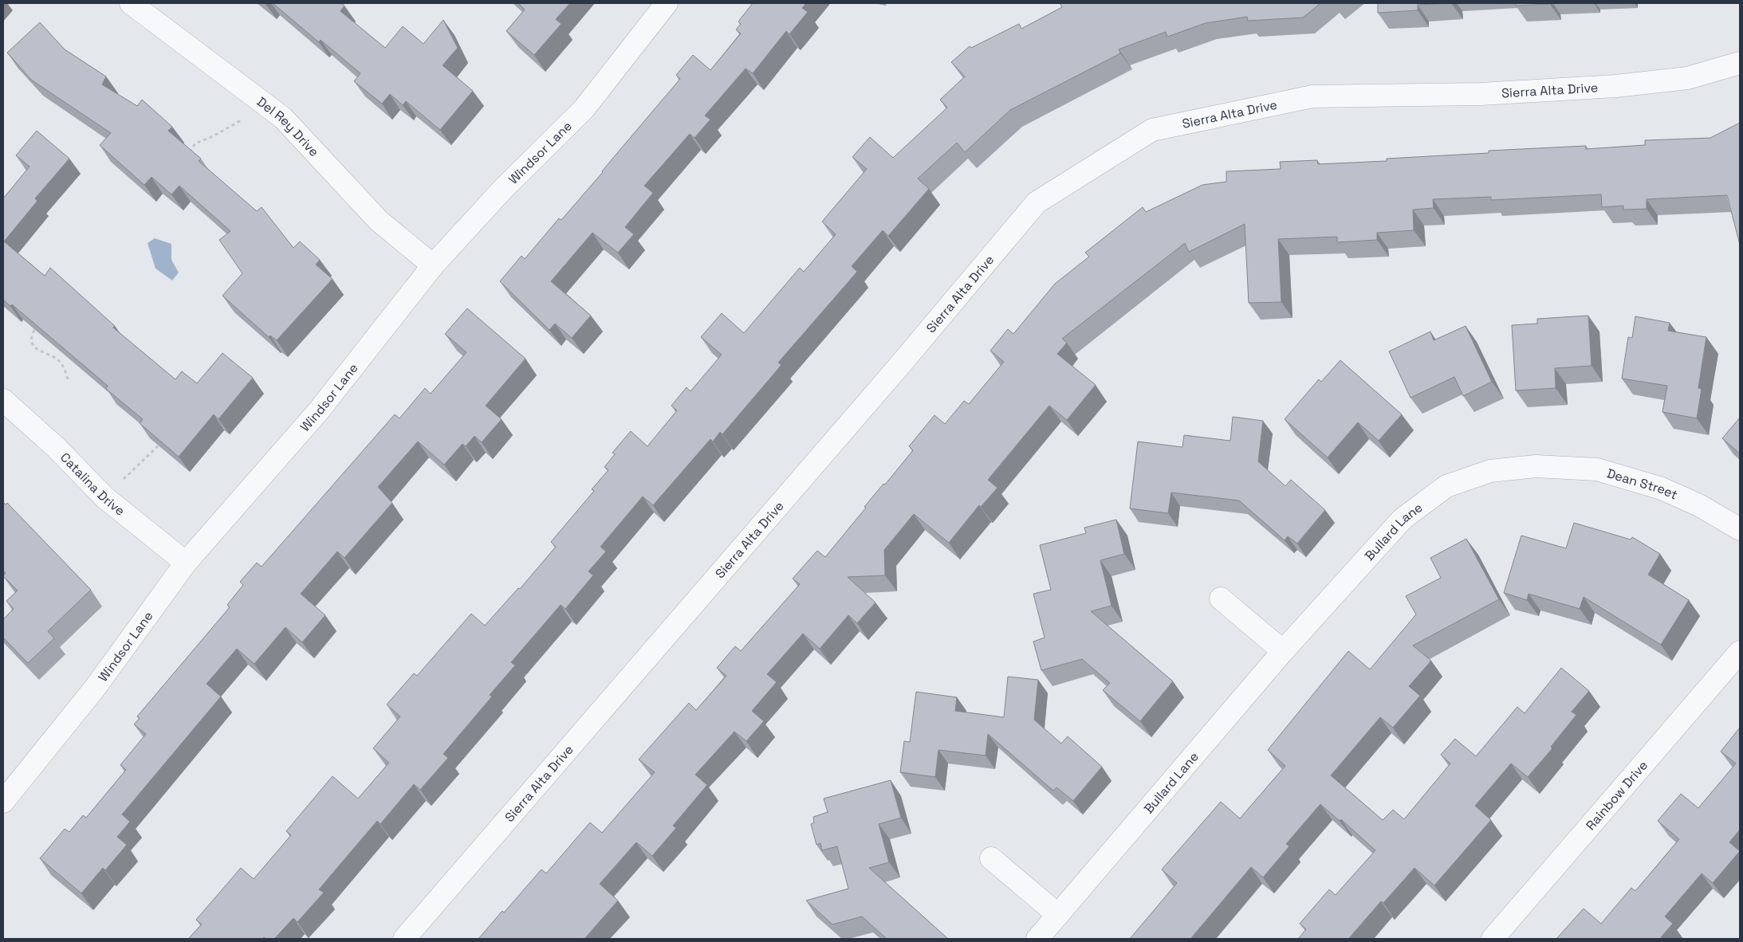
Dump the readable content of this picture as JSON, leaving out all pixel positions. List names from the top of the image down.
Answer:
{
  "streets": {
    "street": [
      "Sierra Alta Drive",
      "Del Rey Drive",
      "Windsor Lane",
      "Catalina Drive",
      "Dean Street",
      "Bullard Lane",
      "Rainbow Drive"
    ]
  },
  "crossings": [
    ["Del Rey Drive", "Windsor Lane"],
    ["Windsor Lane", "Catalina Drive"],
    ["Dean Street", "Bullard Lane"]
  ]
}
